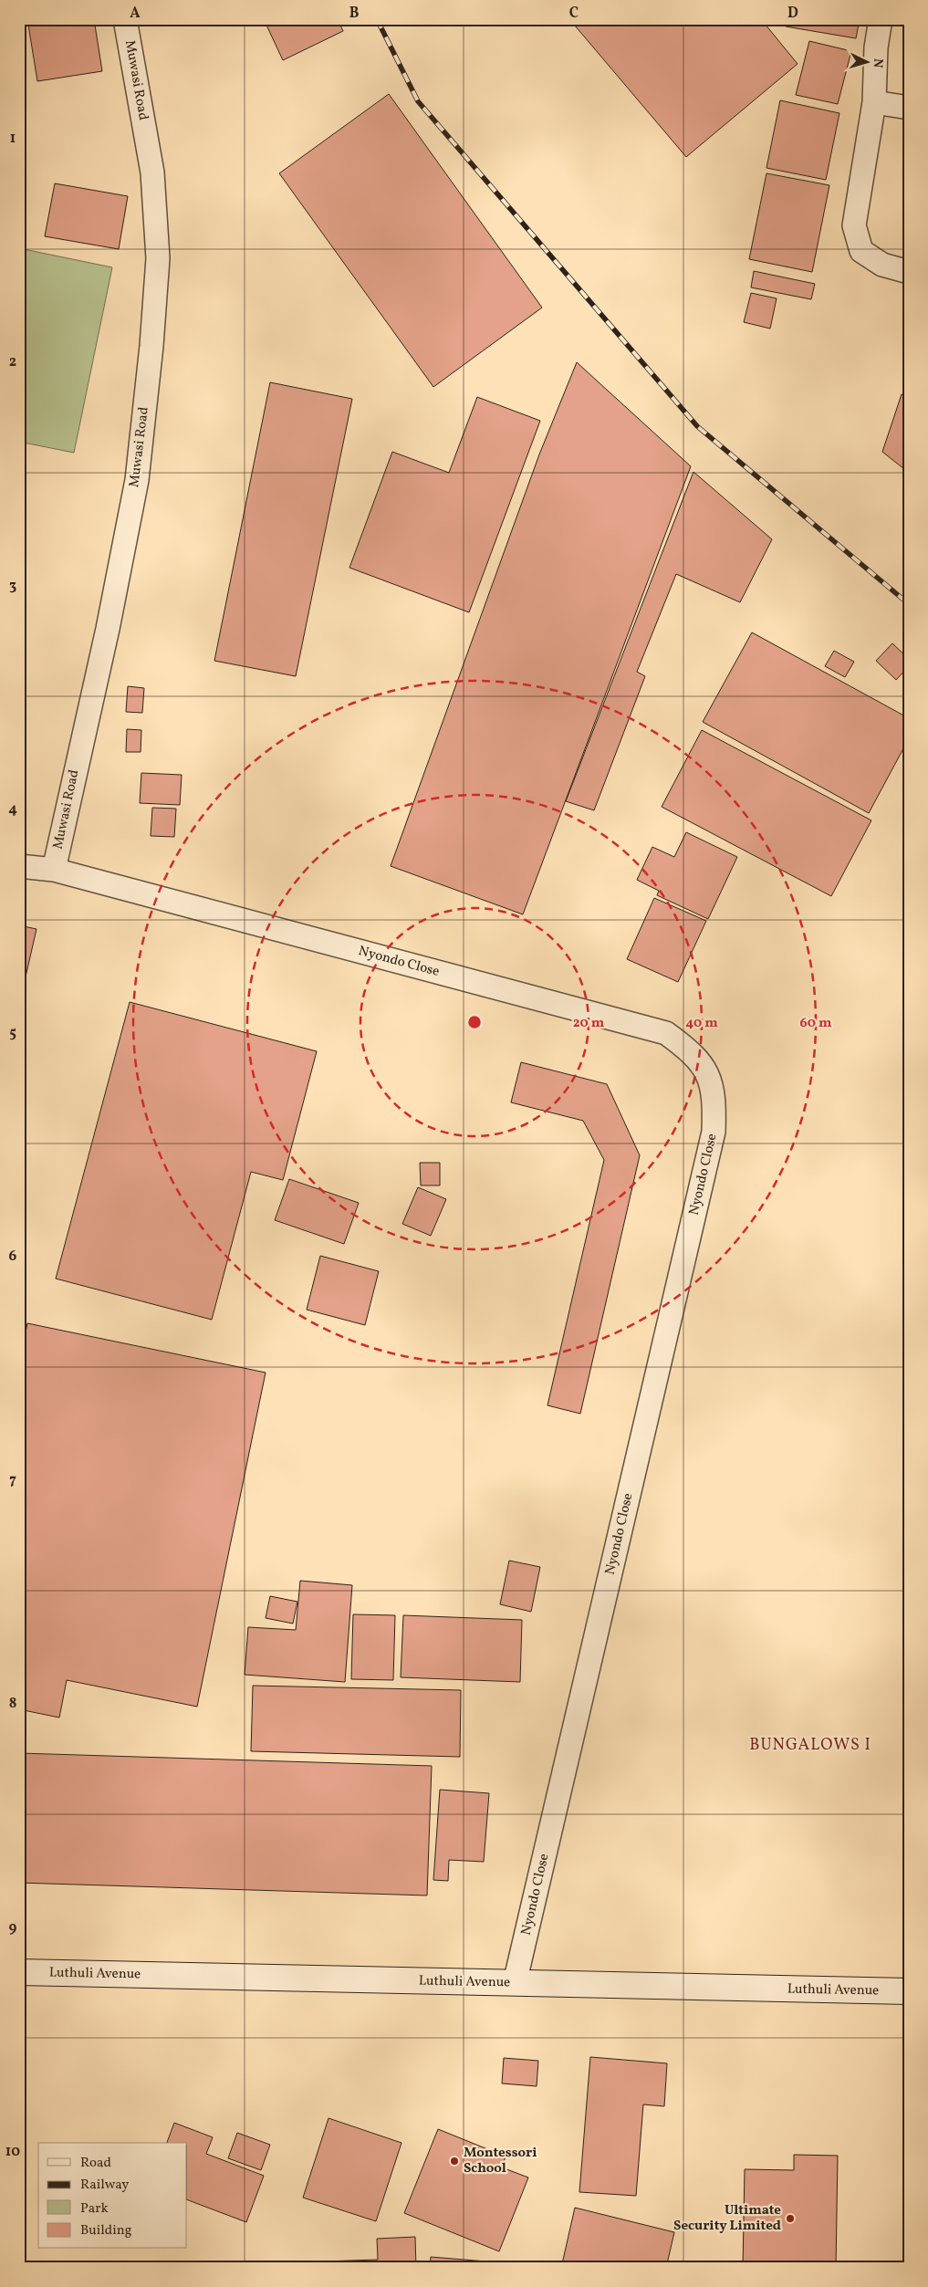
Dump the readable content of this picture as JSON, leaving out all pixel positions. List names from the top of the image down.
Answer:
{
  "streets": {
    "street": ["Luthuli Avenue"],
    "lane": ["Muwasi Road", "Nyondo Close"]
  },
  "crossings": [
    ["Muwasi Road", "Nyondo Close"],
    ["Nyondo Close", "Luthuli Avenue"]
  ],
  "districts": ["BUNGALOWS I"],
  "places": ["Montessori School", "Ultimate Security Limited"],
  "legend": [
    "Road",
    "Railway",
    "Park",
    "Building"
  ],
  "north": "right",
  "grid": {
    "columns": [
      "A",
      "B",
      "C",
      "D"
    ],
    "rows": [
      "1",
      "2",
      "3",
      "4",
      "5",
      "6",
      "7",
      "8",
      "9",
      "10"
    ]
  },
  "rings": ["20 m", "40 m", "60 m"]
}
